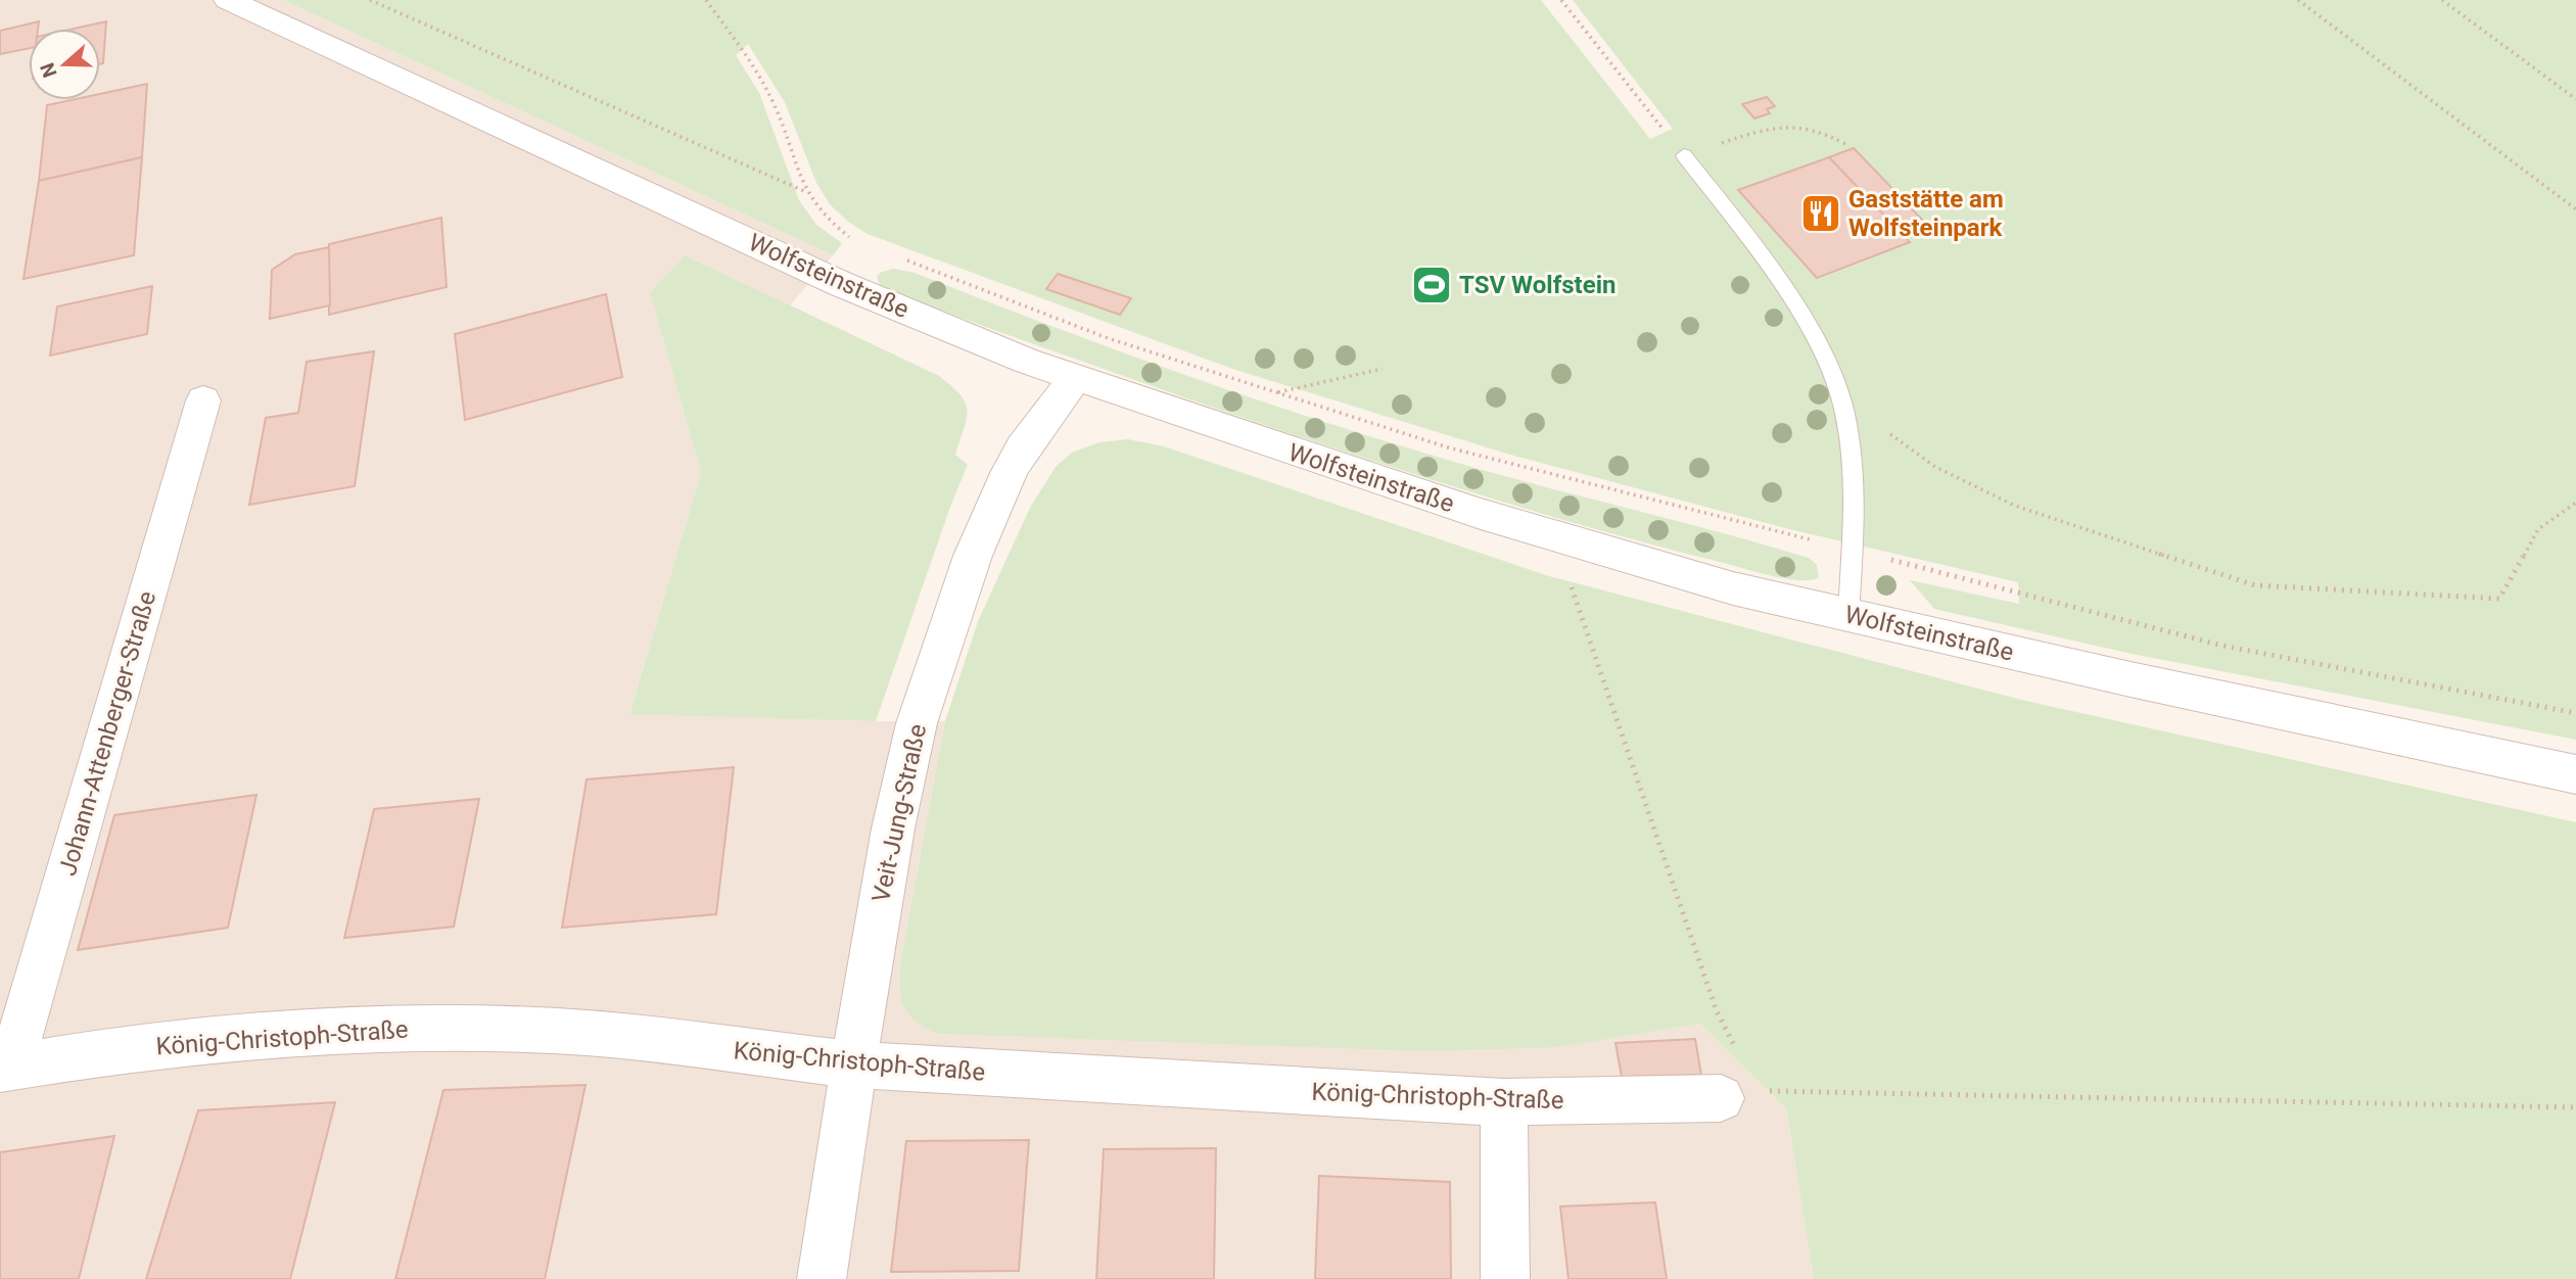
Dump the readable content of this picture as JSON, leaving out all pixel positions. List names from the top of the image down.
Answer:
{
  "streets": {
    "street": [
      "Wolfsteinstraße",
      "Johann-Attenberger-Straße",
      "Veit-Jung-Straße",
      "König-Christoph-Straße"
    ]
  },
  "crossings": [
    ["Wolfsteinstraße", "Veit-Jung-Straße"],
    ["Johann-Attenberger-Straße", "König-Christoph-Straße"],
    ["Veit-Jung-Straße", "König-Christoph-Straße"]
  ],
  "places": {
    "restaurant": ["Gaststätte am Wolfsteinpark"],
    "sports": ["TSV Wolfstein"]
  },
  "north": "left"
}
